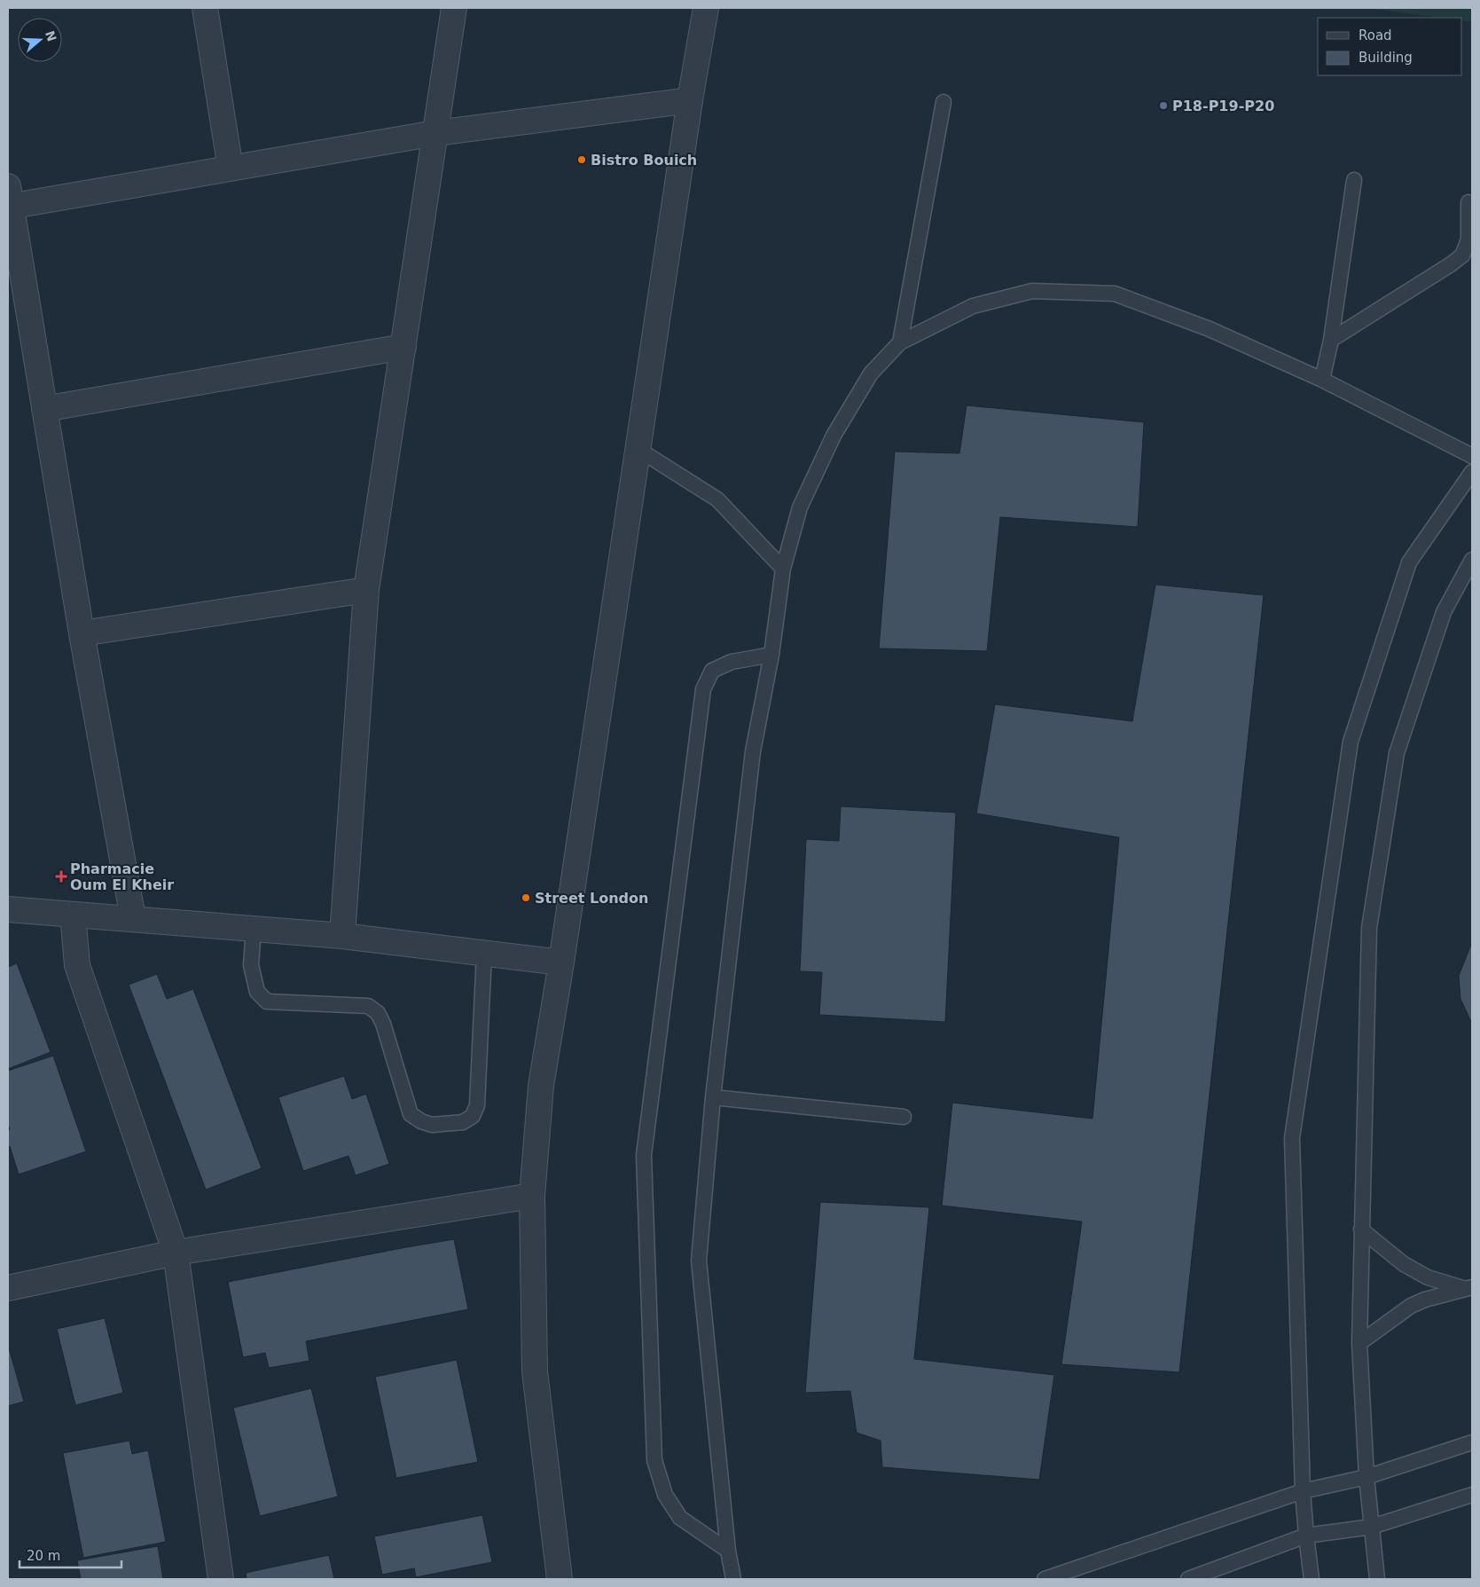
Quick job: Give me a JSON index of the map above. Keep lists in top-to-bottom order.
{
  "places": {
    "other": ["P18-P19-P20", "Bistro Bouich", "Street London"],
    "health": ["Pharmacie Oum El Kheir"]
  },
  "legend": ["Road", "Building"],
  "scale_bar": "20 m",
  "north": "right"
}
